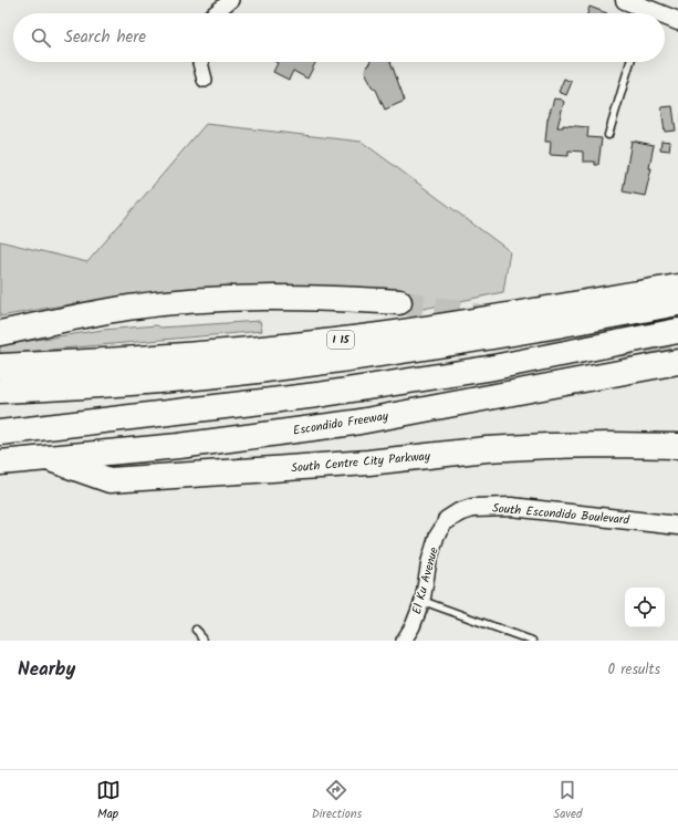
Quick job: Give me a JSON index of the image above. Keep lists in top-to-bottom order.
{
  "streets": {
    "highway": ["I 15", "Escondido Freeway", "South Centre City Parkway"],
    "street": ["South Escondido Boulevard", "El Ku Avenue"]
  },
  "crossings": [
    ["Escondido Freeway", "South Centre City Parkway"],
    ["South Escondido Boulevard", "El Ku Avenue"]
  ],
  "page": {
    "search": "Search here",
    "heading": ["Nearby", "0 results"],
    "nav": ["Map", "Directions", "Saved"]
  }
}
